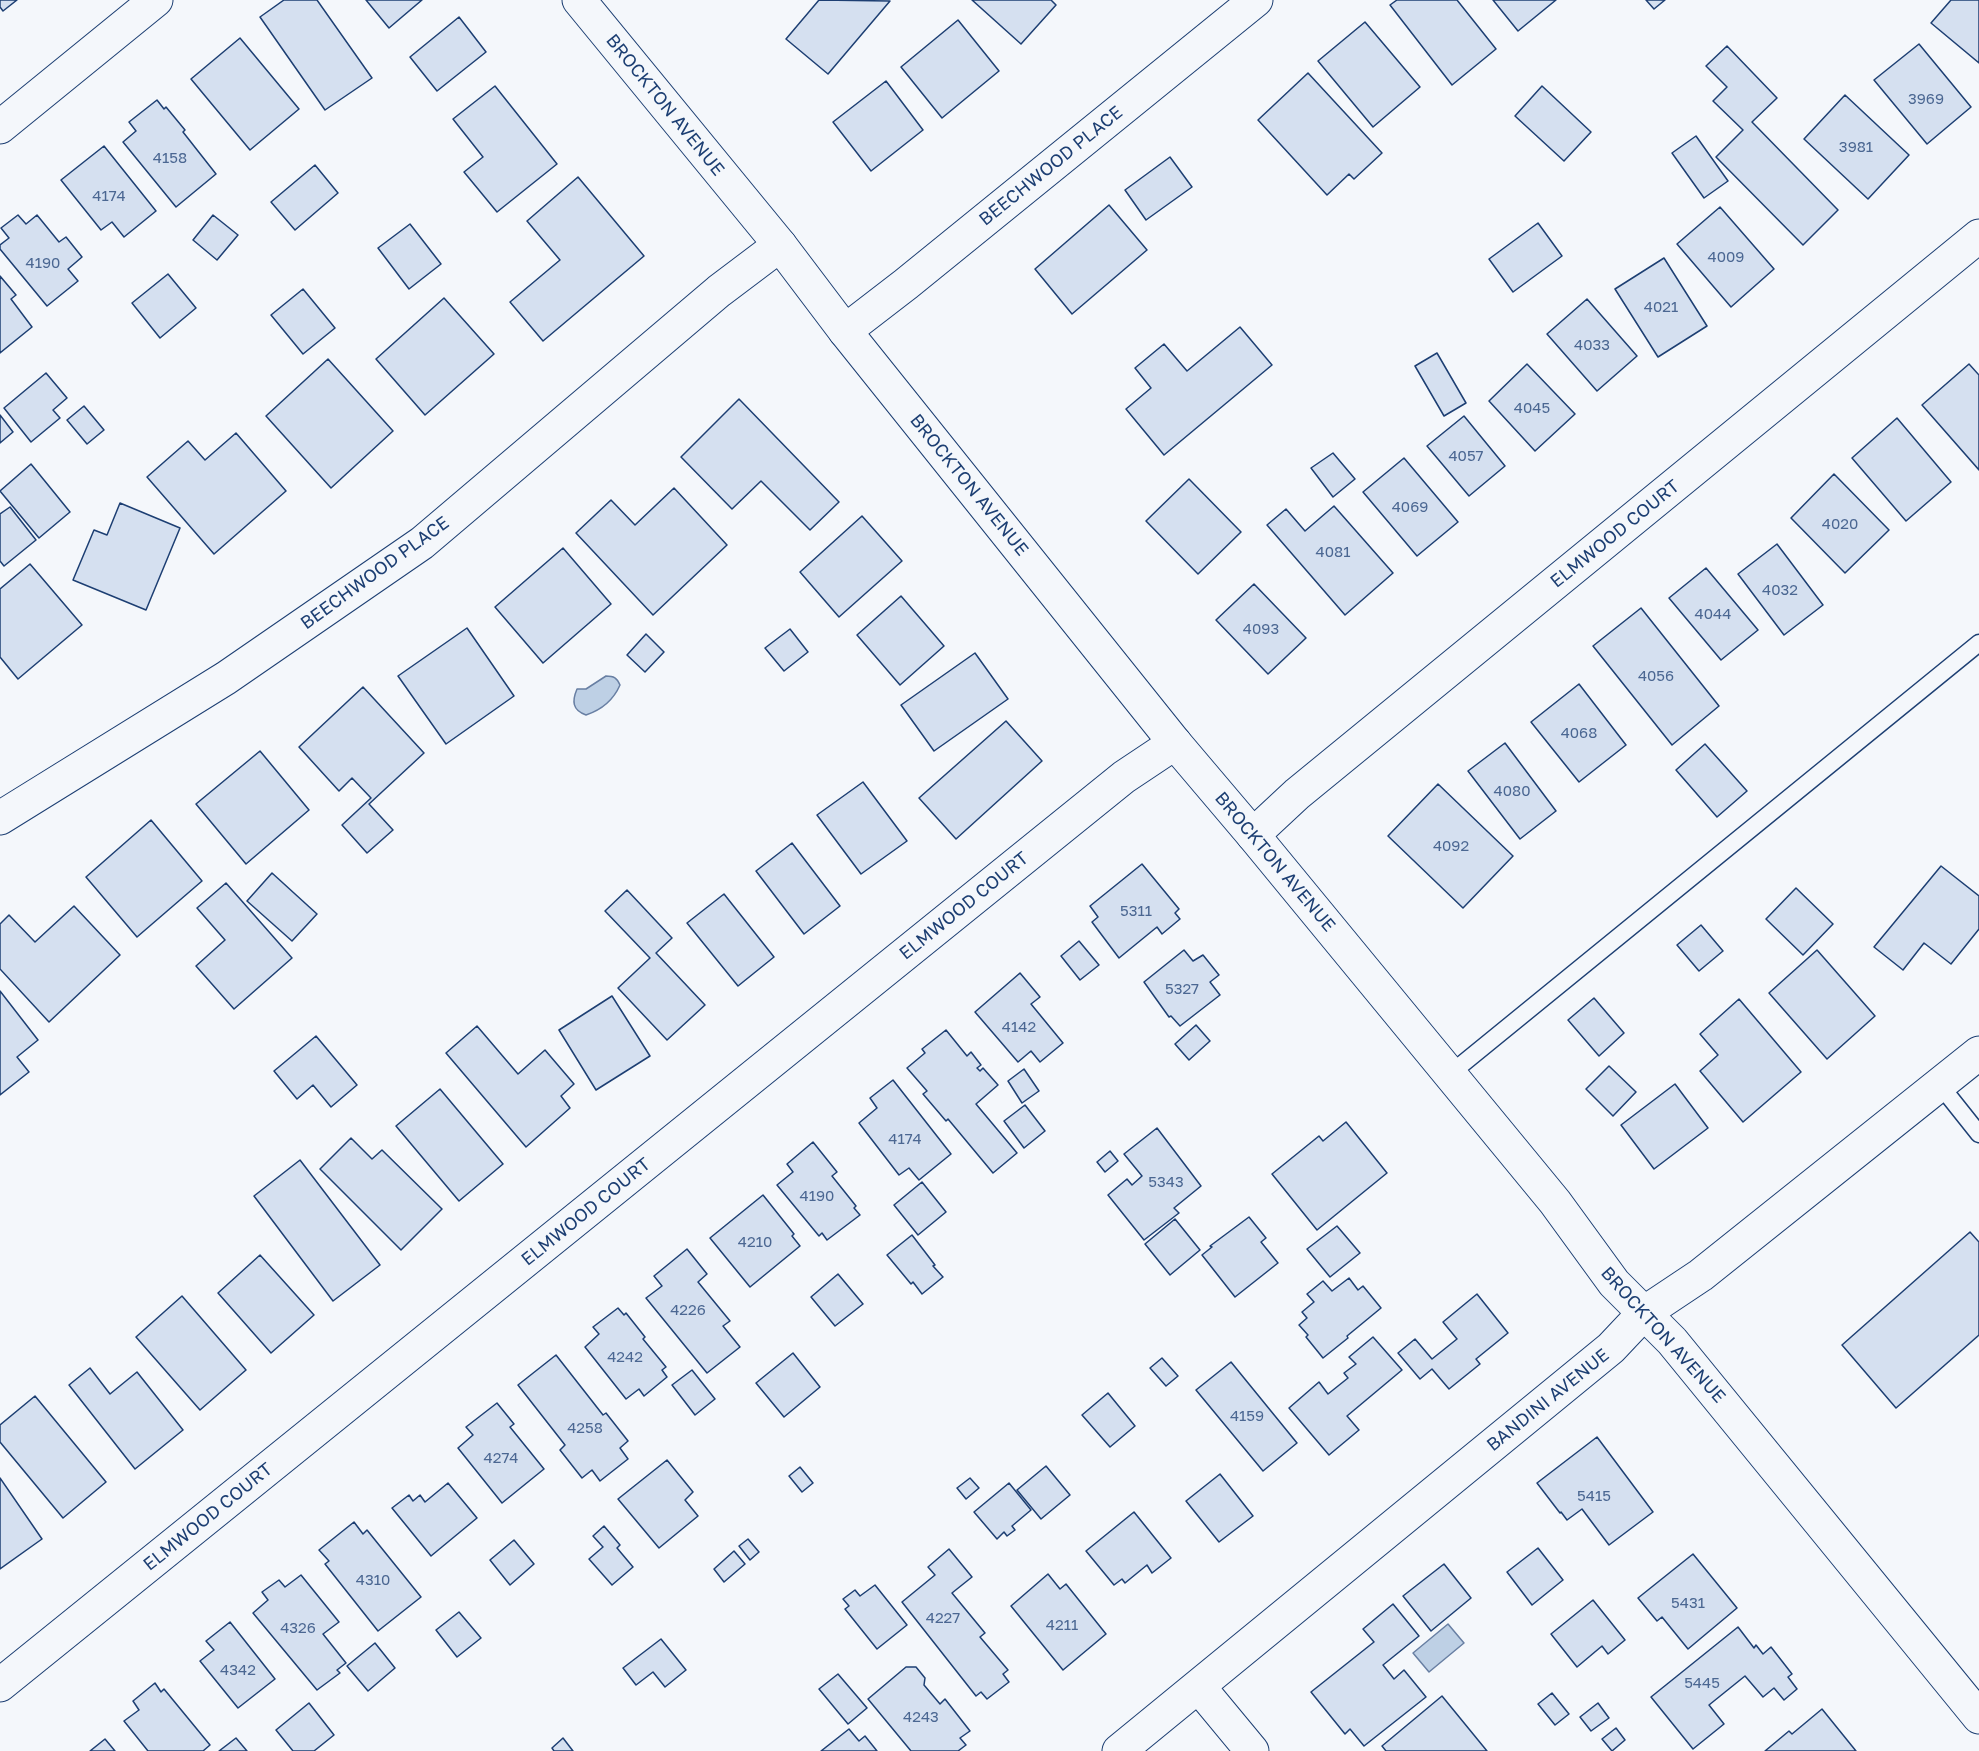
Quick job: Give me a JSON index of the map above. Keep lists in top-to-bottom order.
{
  "streets": {
    "street": [
      "BROCKTON AVENUE",
      "BEECHWOOD PLACE",
      "ELMWOOD COURT",
      "BANDINI AVENUE"
    ]
  },
  "crossings": [
    ["BROCKTON AVENUE", "BEECHWOOD PLACE"],
    ["BROCKTON AVENUE", "ELMWOOD COURT"],
    ["BROCKTON AVENUE", "BANDINI AVENUE"]
  ],
  "house_numbers": [
    "3969",
    "3981",
    "4158",
    "4174",
    "4009",
    "4190",
    "4021",
    "4033",
    "4045",
    "4057",
    "4069",
    "4020",
    "4081",
    "4032",
    "4044",
    "4093",
    "4056",
    "4068",
    "4080",
    "4092",
    "5311",
    "5327",
    "4142",
    "4174",
    "5343",
    "4190",
    "4210",
    "4226",
    "4242",
    "4159",
    "4258",
    "4274",
    "5415",
    "4310",
    "5431",
    "4227",
    "4211",
    "4326",
    "4342",
    "5445",
    "4243"
  ]
}
